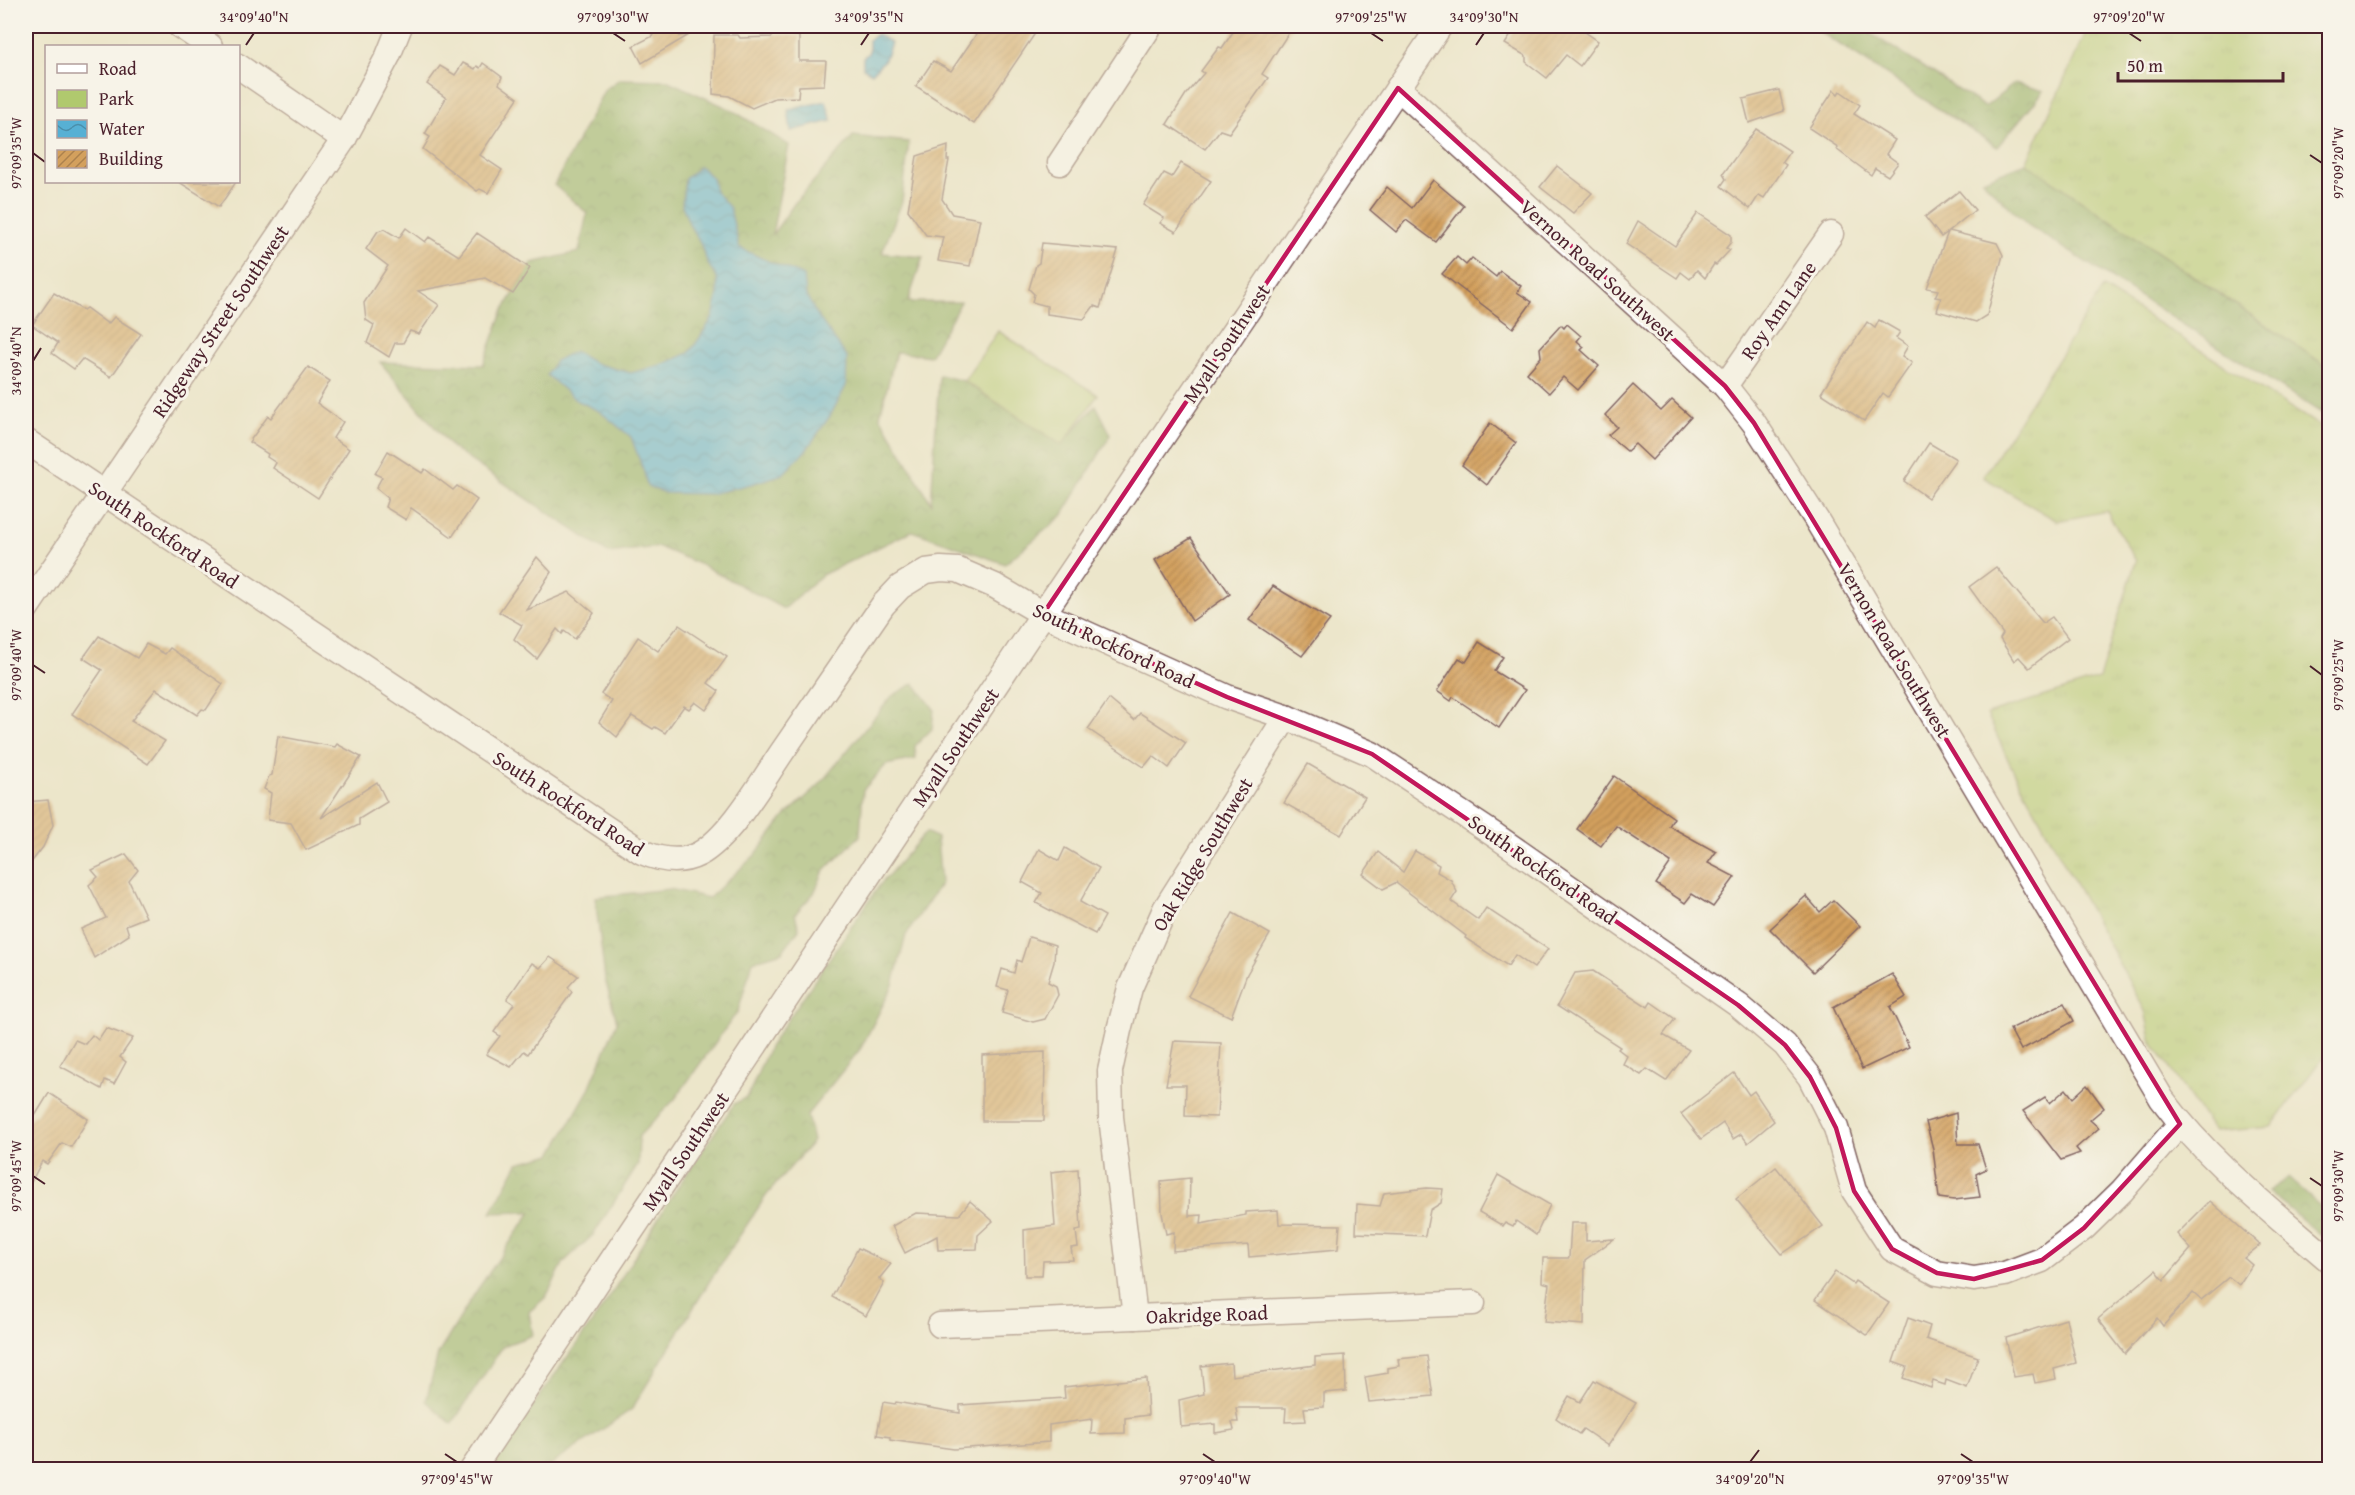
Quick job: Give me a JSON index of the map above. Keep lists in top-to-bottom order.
{
  "streets": {
    "street": [
      "Vernon Road Southwest",
      "Roy Ann Lane",
      "Ridgeway Street Southwest",
      "Myall Southwest",
      "South Rockford Road",
      "Oak Ridge Southwest",
      "Oakridge Road"
    ]
  },
  "crossings": [
    ["Vernon Road Southwest", "Roy Ann Lane"],
    ["Vernon Road Southwest", "Myall Southwest"],
    ["Vernon Road Southwest", "South Rockford Road"],
    ["Ridgeway Street Southwest", "South Rockford Road"],
    ["Myall Southwest", "South Rockford Road"],
    ["South Rockford Road", "Oak Ridge Southwest"],
    ["Oak Ridge Southwest", "Oakridge Road"]
  ],
  "legend": [
    "Road",
    "Park",
    "Water",
    "Building"
  ],
  "scale_bar": "50 m",
  "coordinates": [
    "34°09'40\"N",
    "97°09'30\"W",
    "34°09'35\"N",
    "97°09'25\"W",
    "34°09'30\"N",
    "97°09'20\"W",
    "97°09'35\"W",
    "97°09'40\"W",
    "97°09'45\"W",
    "34°09'20\"N"
  ]
}
